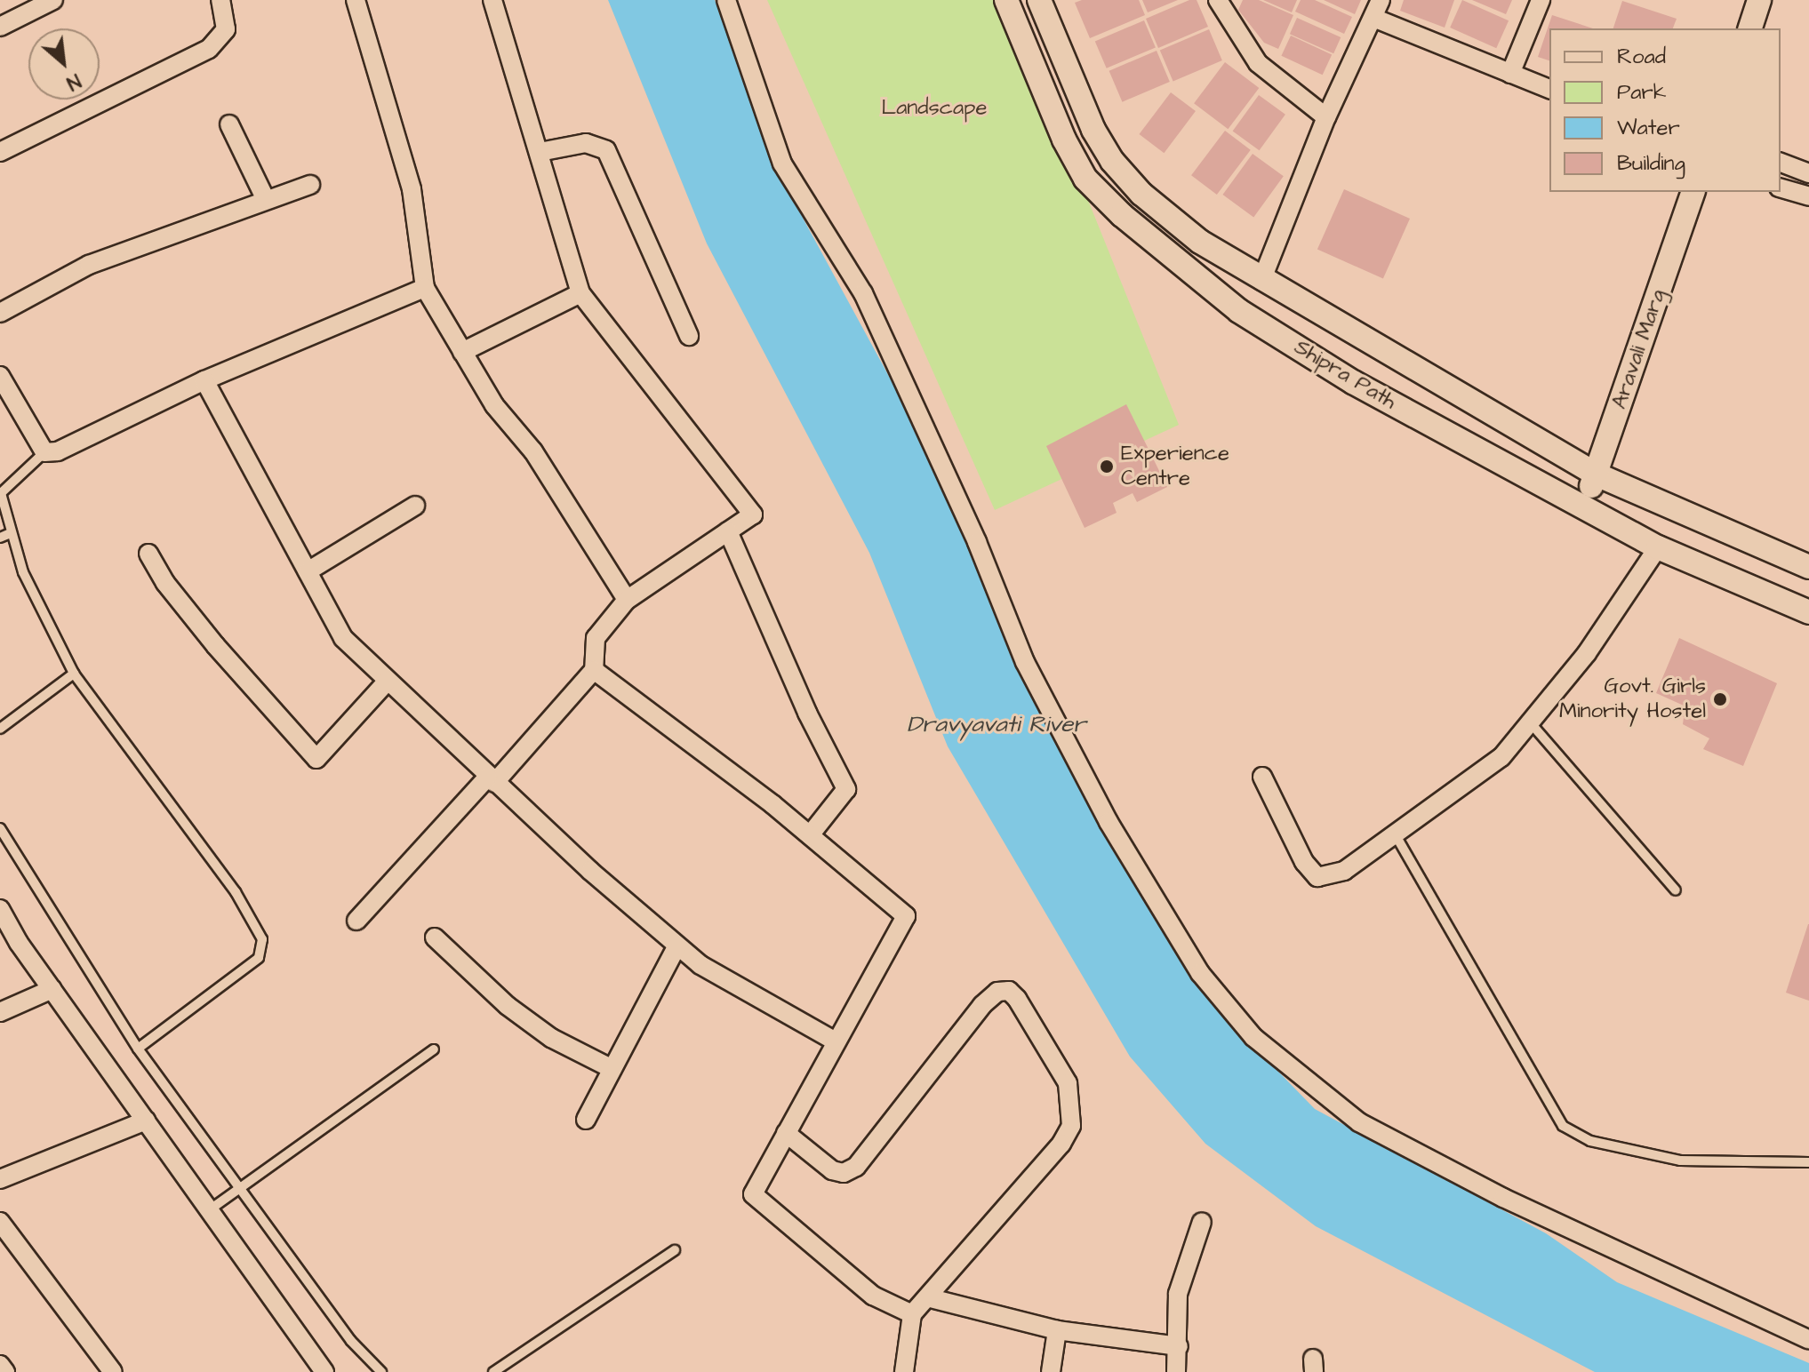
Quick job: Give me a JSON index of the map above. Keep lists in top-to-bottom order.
{
  "streets": {
    "street": ["Aravali Marg", "Shipra Path"]
  },
  "crossings": [
    ["Aravali Marg", "Shipra Path"]
  ],
  "water": ["Dravyavati River"],
  "parks": ["Landscape"],
  "places": ["Experience Centre", "Govt. Girls Minority Hostel"],
  "legend": [
    "Road",
    "Park",
    "Water",
    "Building"
  ],
  "north": "bottom right"
}
